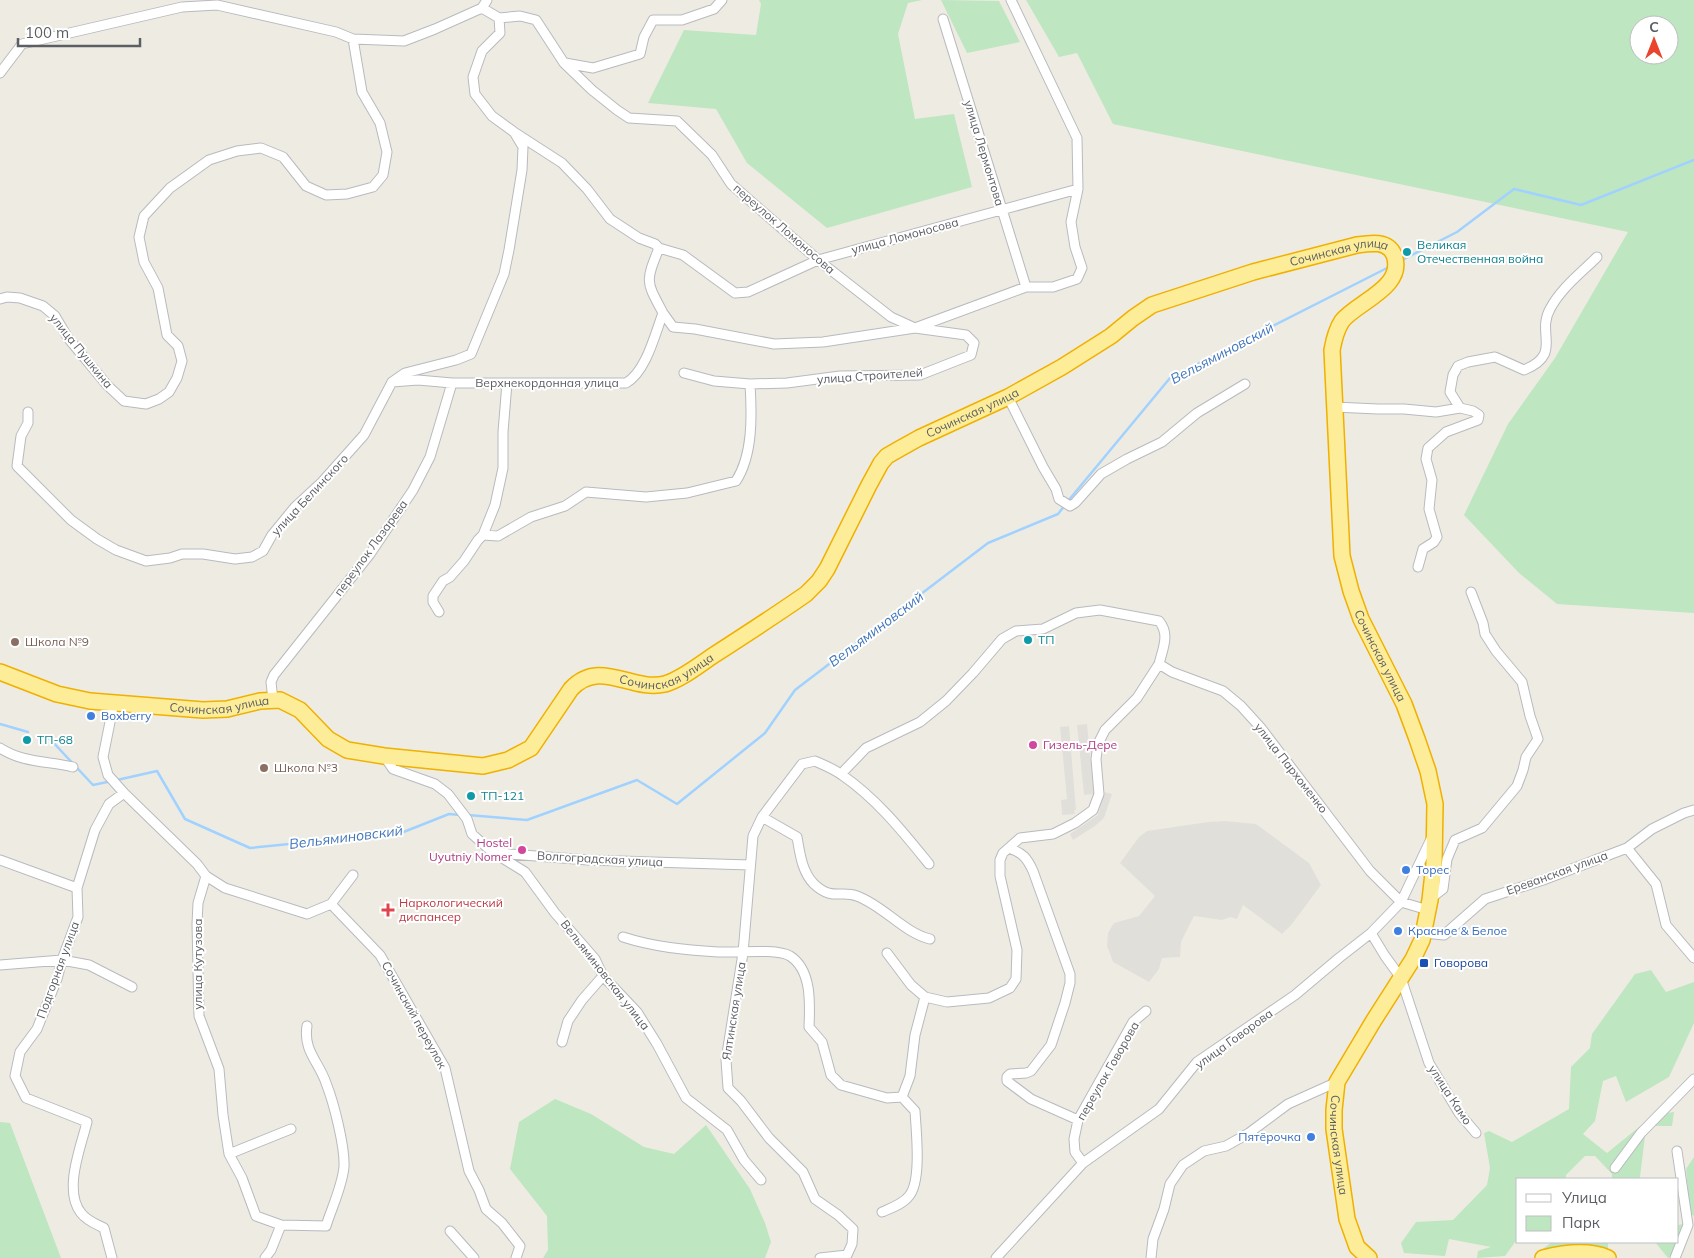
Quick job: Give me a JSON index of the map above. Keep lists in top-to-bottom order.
{
  "streets": {
    "highway": ["Сочинская улица"],
    "street": [
      "улица Лермонтова",
      "переулок Ломоносова",
      "улица Ломоносова",
      "улица Пушкина",
      "улица Строителей",
      "Верхнекордонная улица",
      "улица Белинского",
      "переулок Лазарева",
      "улица Пархоменко",
      "Волгоградская улица",
      "Ереванская улица",
      "улица Кутузова",
      "Подгорная улица",
      "Вельяминовская улица",
      "Ялтинская улица",
      "Сочинский переулок",
      "улица Говорова",
      "переулок Говорова",
      "улица Камо"
    ]
  },
  "crossings": [
    ["улица Лермонтова", "улица Ломоносова"],
    ["переулок Ломоносова", "улица Ломоносова"],
    ["переулок Ломоносова", "улица Строителей"],
    ["Сочинская улица", "переулок Лазарева"],
    ["Сочинская улица", "Ереванская улица"],
    ["Сочинская улица", "улица Говорова"],
    ["Сочинская улица", "улица Камо"],
    ["Верхнекордонная улица", "улица Белинского"],
    ["Верхнекордонная улица", "переулок Лазарева"],
    ["улица Пархоменко", "улица Говорова"],
    ["Волгоградская улица", "Вельяминовская улица"],
    ["Волгоградская улица", "Ялтинская улица"],
    ["улица Говорова", "переулок Говорова"],
    ["улица Говорова", "улица Камо"]
  ],
  "water": ["Вельяминовский"],
  "places": {
    "other": [
      "Великая Отечественная война",
      "ТП",
      "Школа №9",
      "Boxberry",
      "ТП-68",
      "Гизель-Дере",
      "Школа №3",
      "ТП-121",
      "Hostel Uyutniy Nomer",
      "Торес",
      "Красное & Белое",
      "Пятёрочка"
    ],
    "health": ["Наркологический диспансер"],
    "transit": ["Говорова"]
  },
  "legend": ["Улица", "Парк"],
  "scale_bar": "100 m",
  "north": "top"
}
